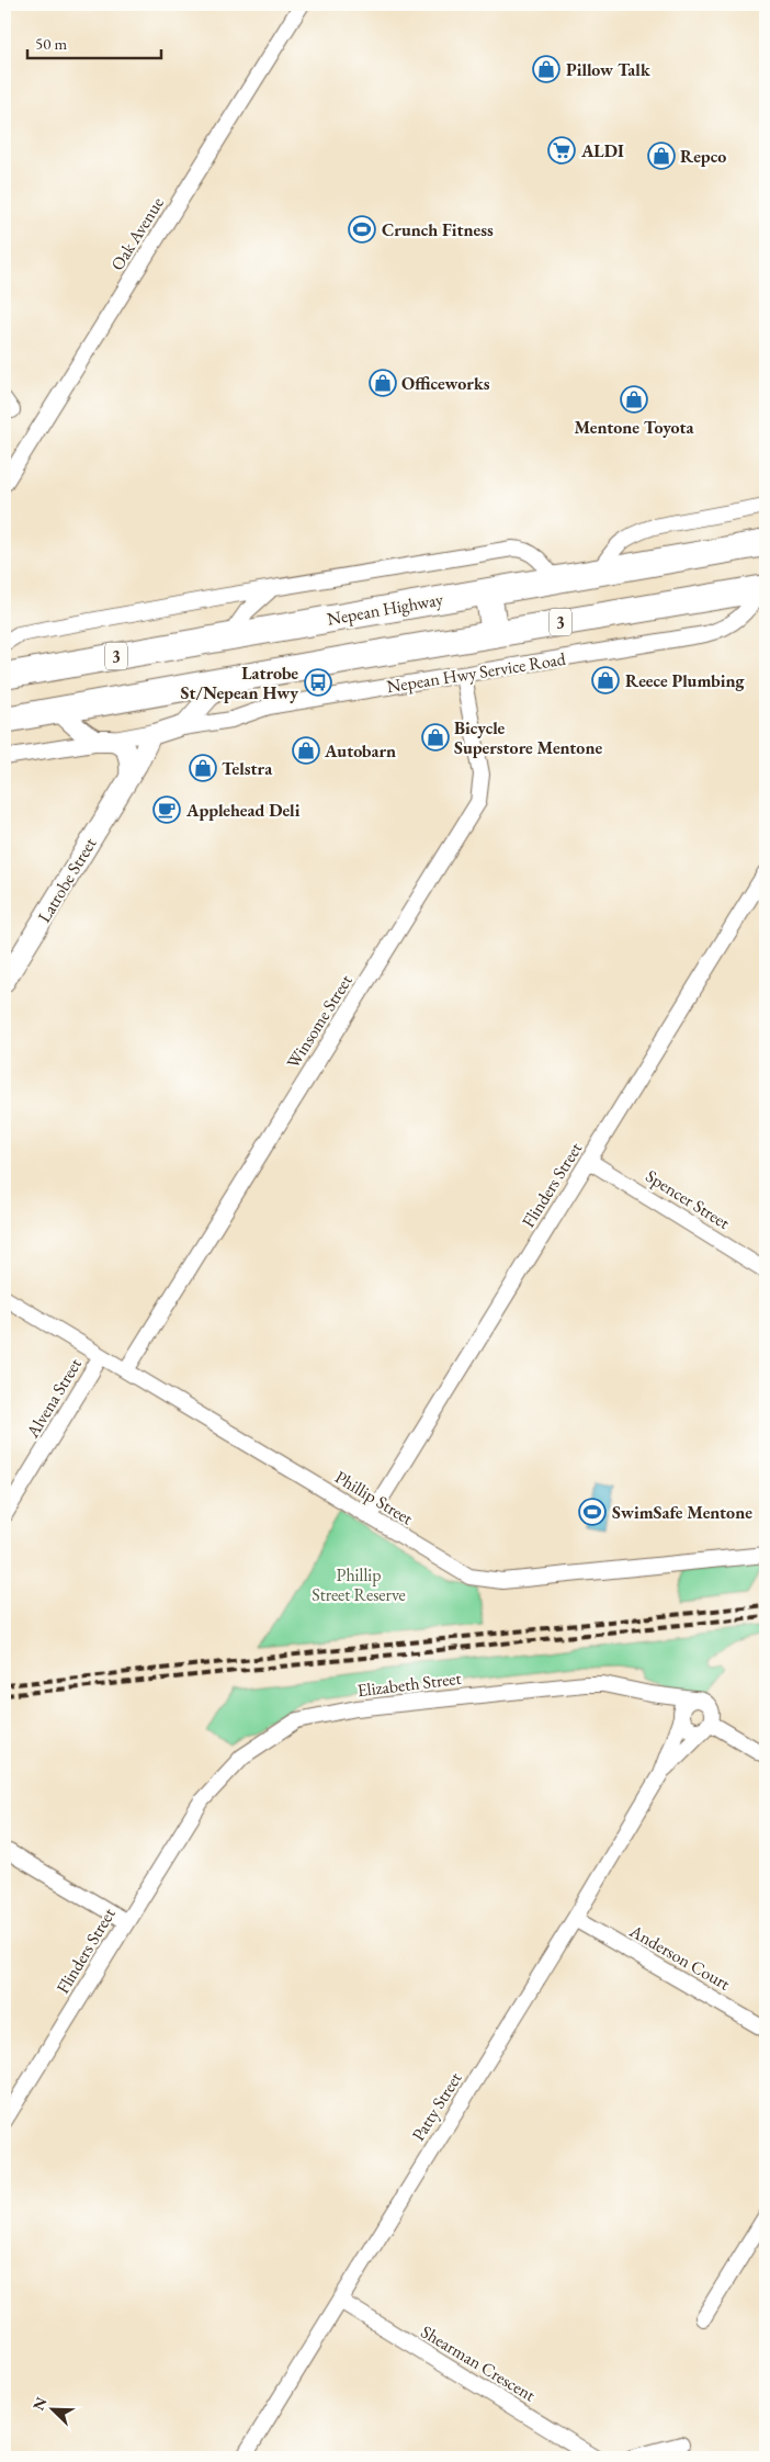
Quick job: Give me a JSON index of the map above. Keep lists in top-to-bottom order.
{
  "streets": {
    "highway": ["Nepean Highway", "3"],
    "street": [
      "Oak Avenue",
      "Nepean Hwy Service Road",
      "Latrobe Street",
      "Winsome Street",
      "Flinders Street",
      "Spencer Street",
      "Alvena Street",
      "Phillip Street",
      "Elizabeth Street",
      "Anderson Court",
      "Patty Street",
      "Shearman Crescent"
    ]
  },
  "crossings": [
    ["3", "Nepean Hwy Service Road"],
    ["3", "Latrobe Street"],
    ["Nepean Hwy Service Road", "Latrobe Street"],
    ["Nepean Hwy Service Road", "Winsome Street"],
    ["Winsome Street", "Phillip Street"],
    ["Flinders Street", "Spencer Street"],
    ["Flinders Street", "Phillip Street"],
    ["Flinders Street", "Elizabeth Street"],
    ["Alvena Street", "Phillip Street"],
    ["Elizabeth Street", "Patty Street"],
    ["Anderson Court", "Patty Street"],
    ["Patty Street", "Shearman Crescent"]
  ],
  "parks": ["Phillip Street Reserve"],
  "places": {
    "shop": [
      "Pillow Talk",
      "Repco",
      "Officeworks",
      "Mentone Toyota",
      "Reece Plumbing",
      "Bicycle Superstore Mentone",
      "Autobarn",
      "Telstra"
    ],
    "supermarket": ["ALDI"],
    "sports": ["Crunch Fitness", "SwimSafe Mentone"],
    "bus stop": ["Latrobe St/Nepean Hwy"],
    "cafe": ["Applehead Deli"]
  },
  "scale_bar": "50 m",
  "north": "top left"
}
